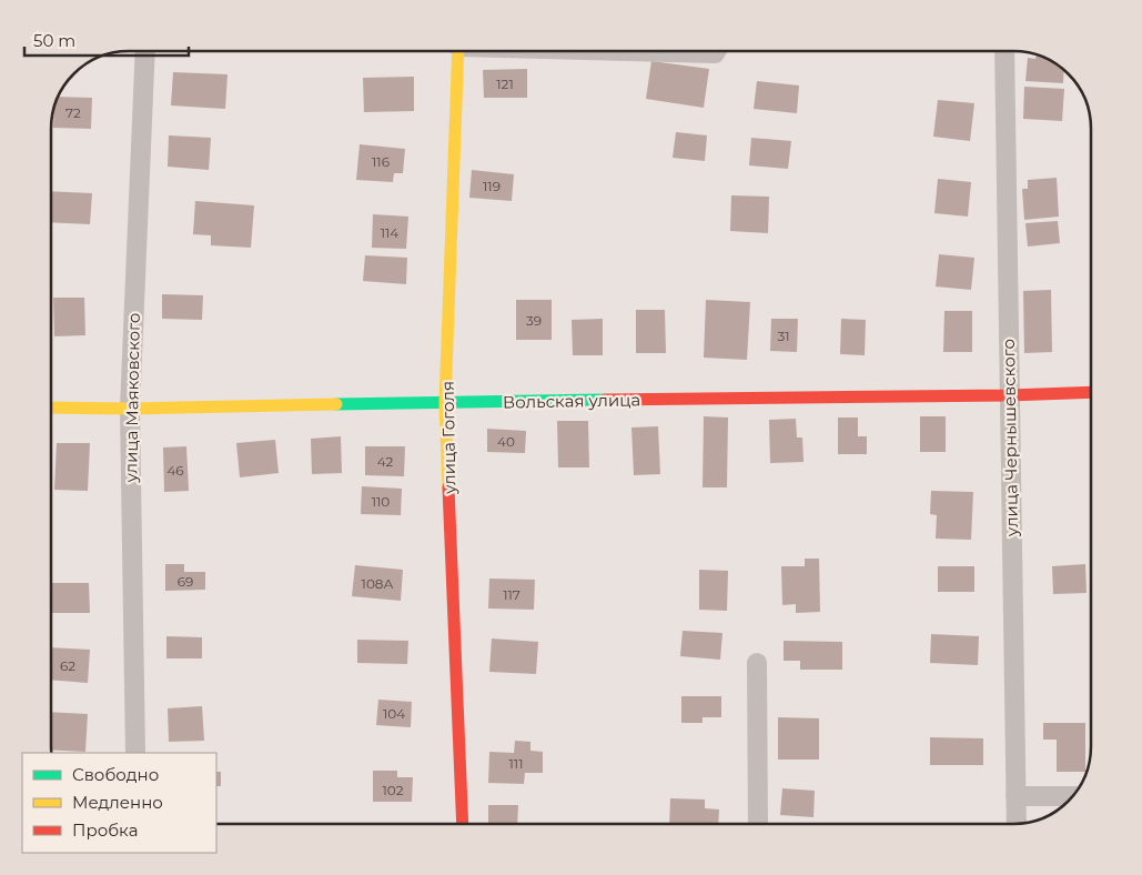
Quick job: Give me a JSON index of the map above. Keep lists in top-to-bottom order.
{
  "streets": {
    "street": [
      "улица Маяковского",
      "Вольская улица",
      "улица Гоголя",
      "улица Чернышевского"
    ]
  },
  "crossings": [
    ["улица Маяковского", "Вольская улица"],
    ["Вольская улица", "улица Гоголя"],
    ["Вольская улица", "улица Чернышевского"]
  ],
  "house_numbers": [
    "121",
    "72",
    "116",
    "119",
    "114",
    "39",
    "31",
    "40",
    "42",
    "46",
    "110",
    "69",
    "108А",
    "117",
    "62",
    "104",
    "111",
    "102"
  ],
  "legend": ["Свободно", "Медленно", "Пробка"],
  "scale_bar": "50 m"
}
